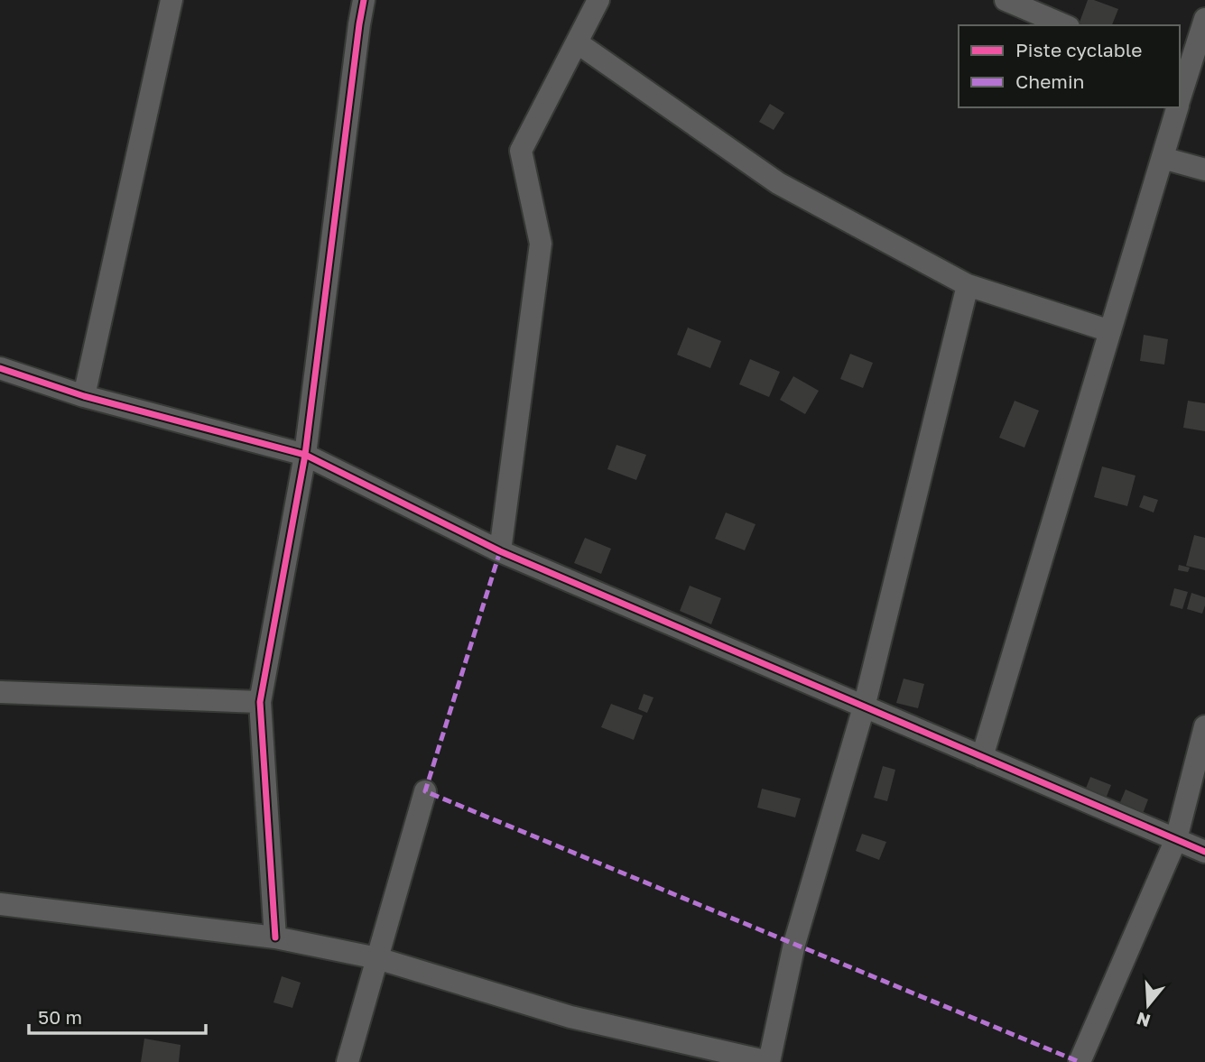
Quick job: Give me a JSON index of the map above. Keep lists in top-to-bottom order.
{
  "legend": ["Piste cyclable", "Chemin"],
  "scale_bar": "50 m",
  "north": "bottom"
}
